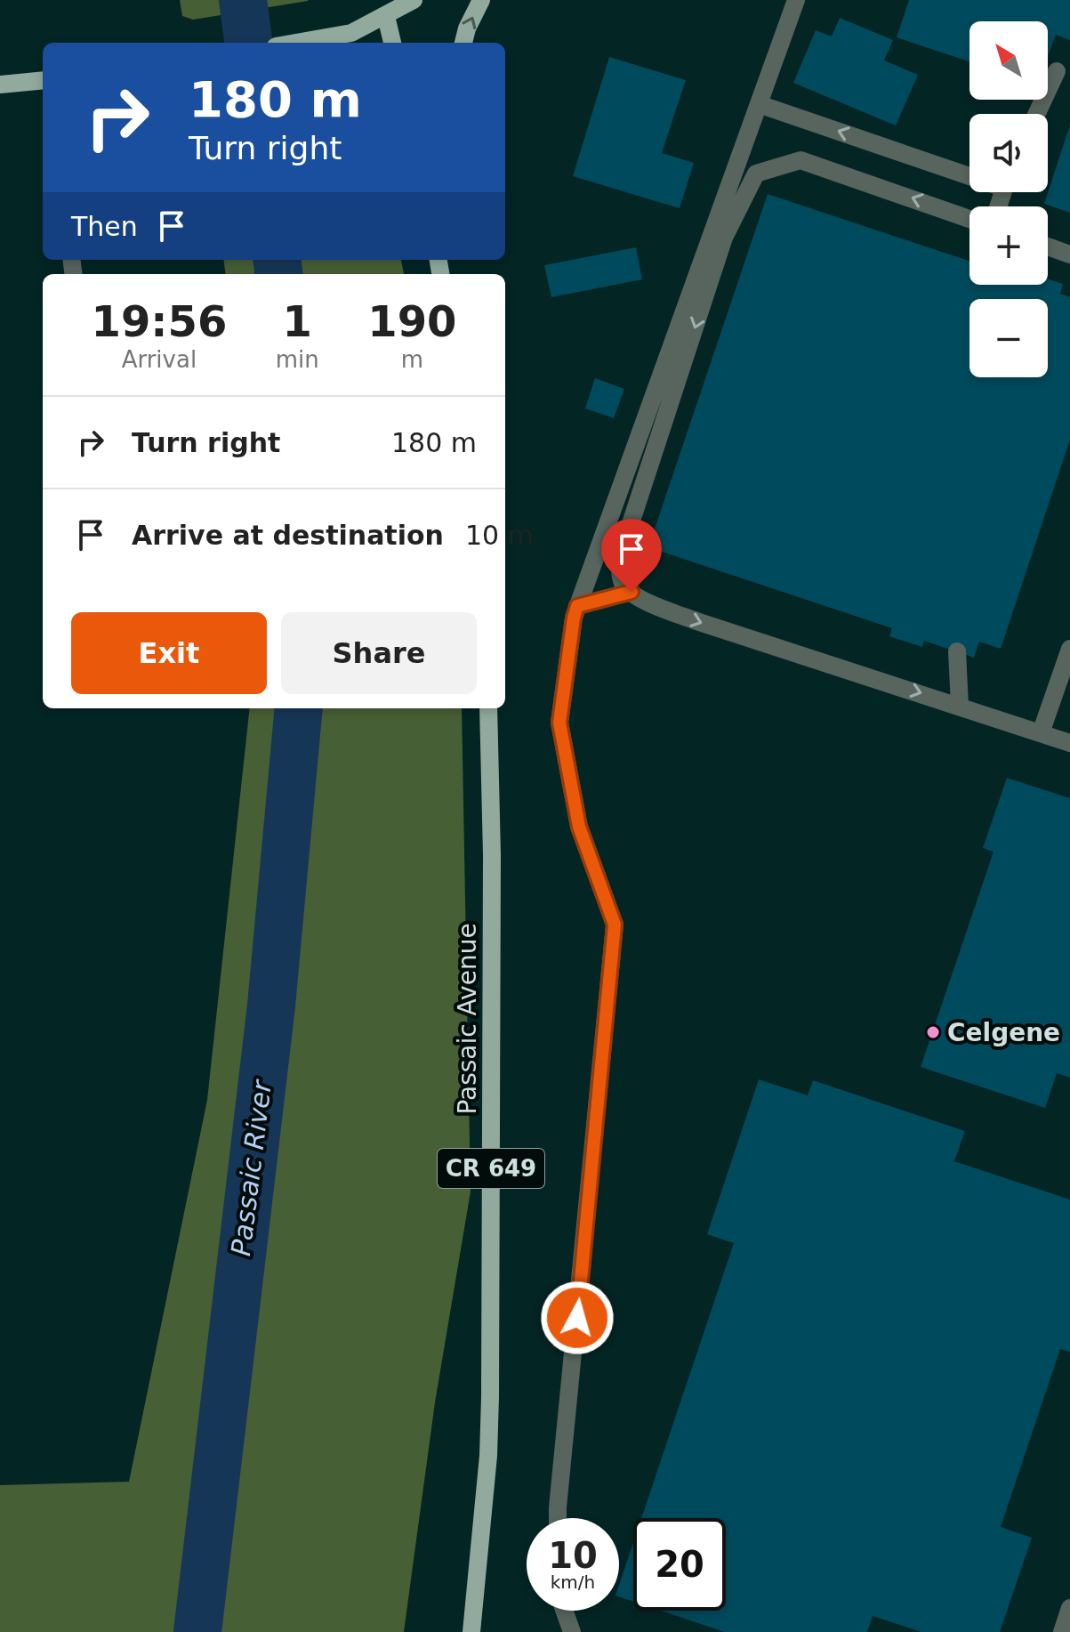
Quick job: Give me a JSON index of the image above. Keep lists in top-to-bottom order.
{
  "streets": {
    "main road": ["Passaic Avenue", "CR 649"]
  },
  "water": ["Passaic River"],
  "places": ["Celgene"],
  "north": "top left",
  "page": {
    "map_buttons": ["+", "−"],
    "turn": ["180 m", "Turn right"],
    "then": "Then",
    "eta": [
      "19:56",
      "Arrival",
      "1",
      "min",
      "190",
      "m"
    ],
    "list": [
      {
        "name": "Turn right",
        "value": "180 m"
      },
      {
        "name": "Arrive at destination",
        "value": "10 m"
      }
    ],
    "buttons": ["Exit", "Share"],
    "speed": "10 km/h",
    "limit": "20"
  }
}
